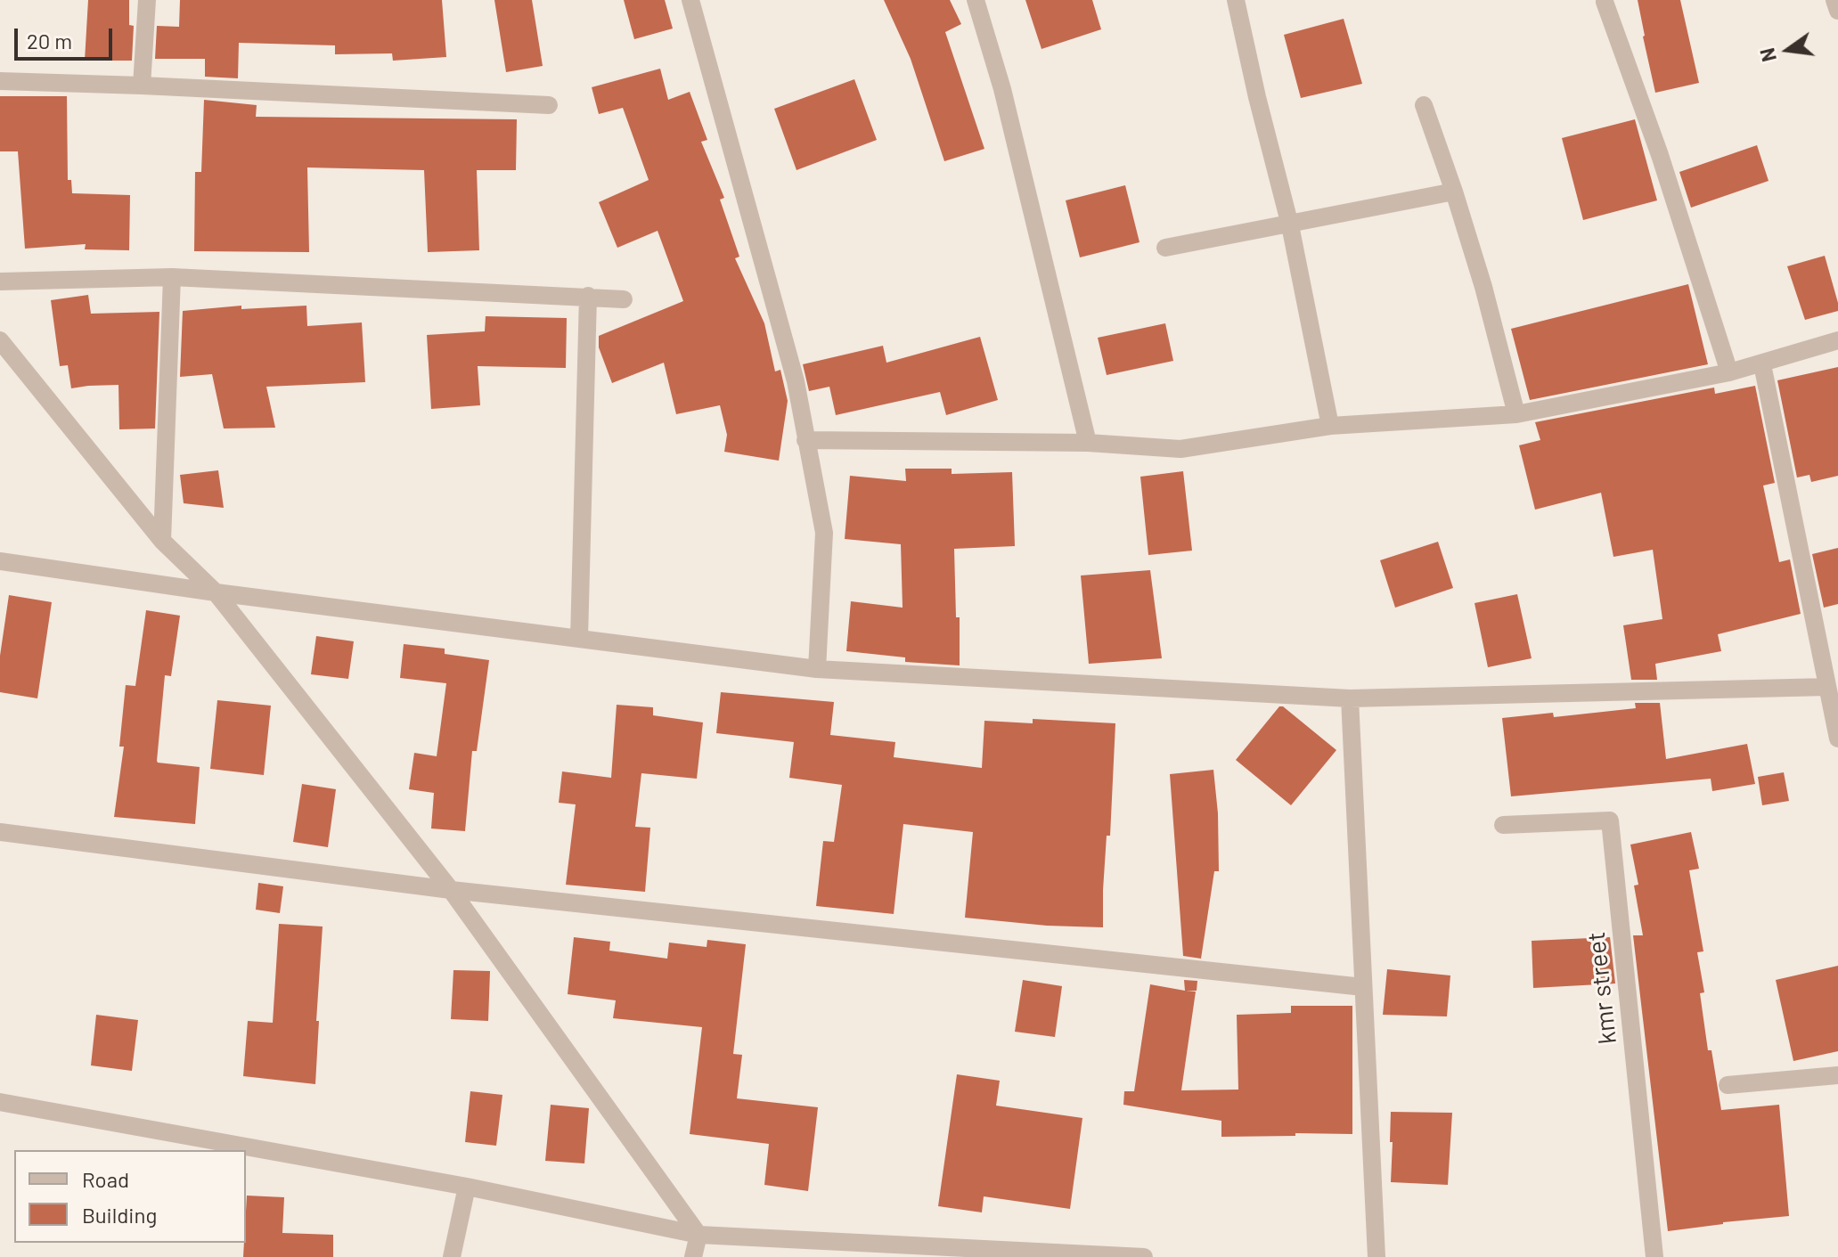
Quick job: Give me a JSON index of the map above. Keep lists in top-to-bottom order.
{
  "streets": {
    "street": ["kmr street"]
  },
  "legend": ["Road", "Building"],
  "scale_bar": "20 m",
  "north": "left"
}
